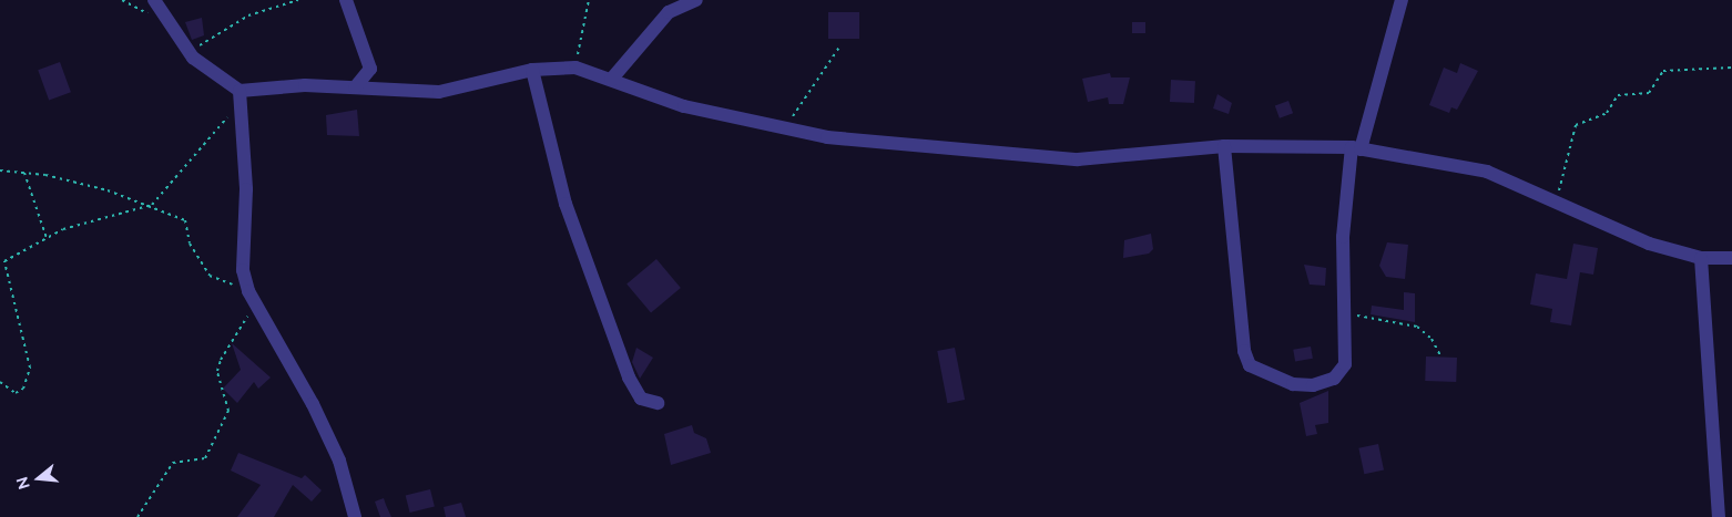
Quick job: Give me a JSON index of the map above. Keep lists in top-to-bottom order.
{
  "north": "left"
}
